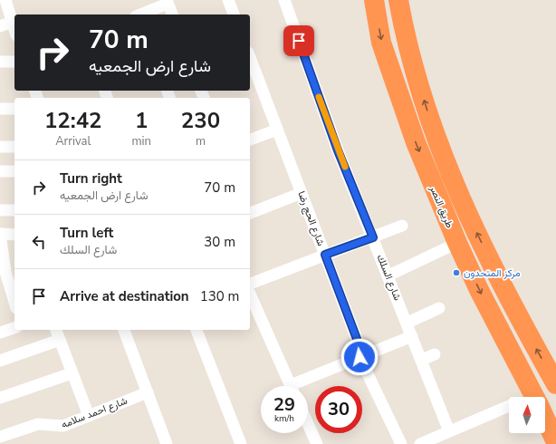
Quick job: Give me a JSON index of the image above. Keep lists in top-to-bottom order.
{
  "streets": {
    "highway": ["طريق النصر"],
    "street": ["شارع الحج رضا", "شارع السلك", "شارع احمد سلامه"]
  },
  "places": ["مركز المتحدون"],
  "north": "top",
  "page": {
    "turn": ["70 m", "شارع ارض الجمعيه"],
    "eta": [
      "12:42",
      "Arrival",
      "1",
      "min",
      "230",
      "m"
    ],
    "list": [
      {
        "name": "Turn right",
        "note": "شارع ارض الجمعيه",
        "value": "70 m"
      },
      {
        "name": "Turn left",
        "note": "شارع السلك",
        "value": "30 m"
      },
      {
        "name": "Arrive at destination",
        "value": "130 m"
      }
    ],
    "speed": "29 km/h",
    "limit": "30"
  }
}
